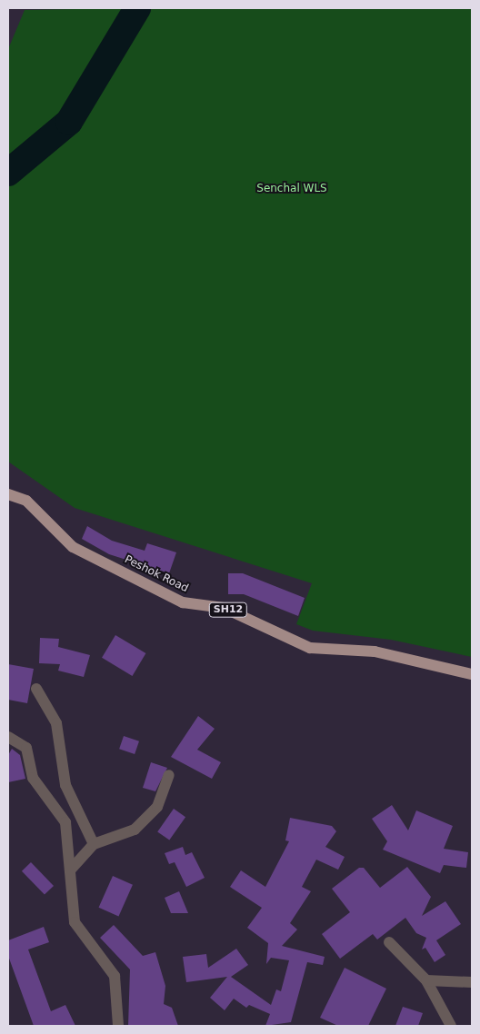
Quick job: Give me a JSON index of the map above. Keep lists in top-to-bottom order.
{
  "streets": {
    "main road": ["Peshok Road", "SH12"]
  },
  "parks": ["Senchal WLS"]
}
